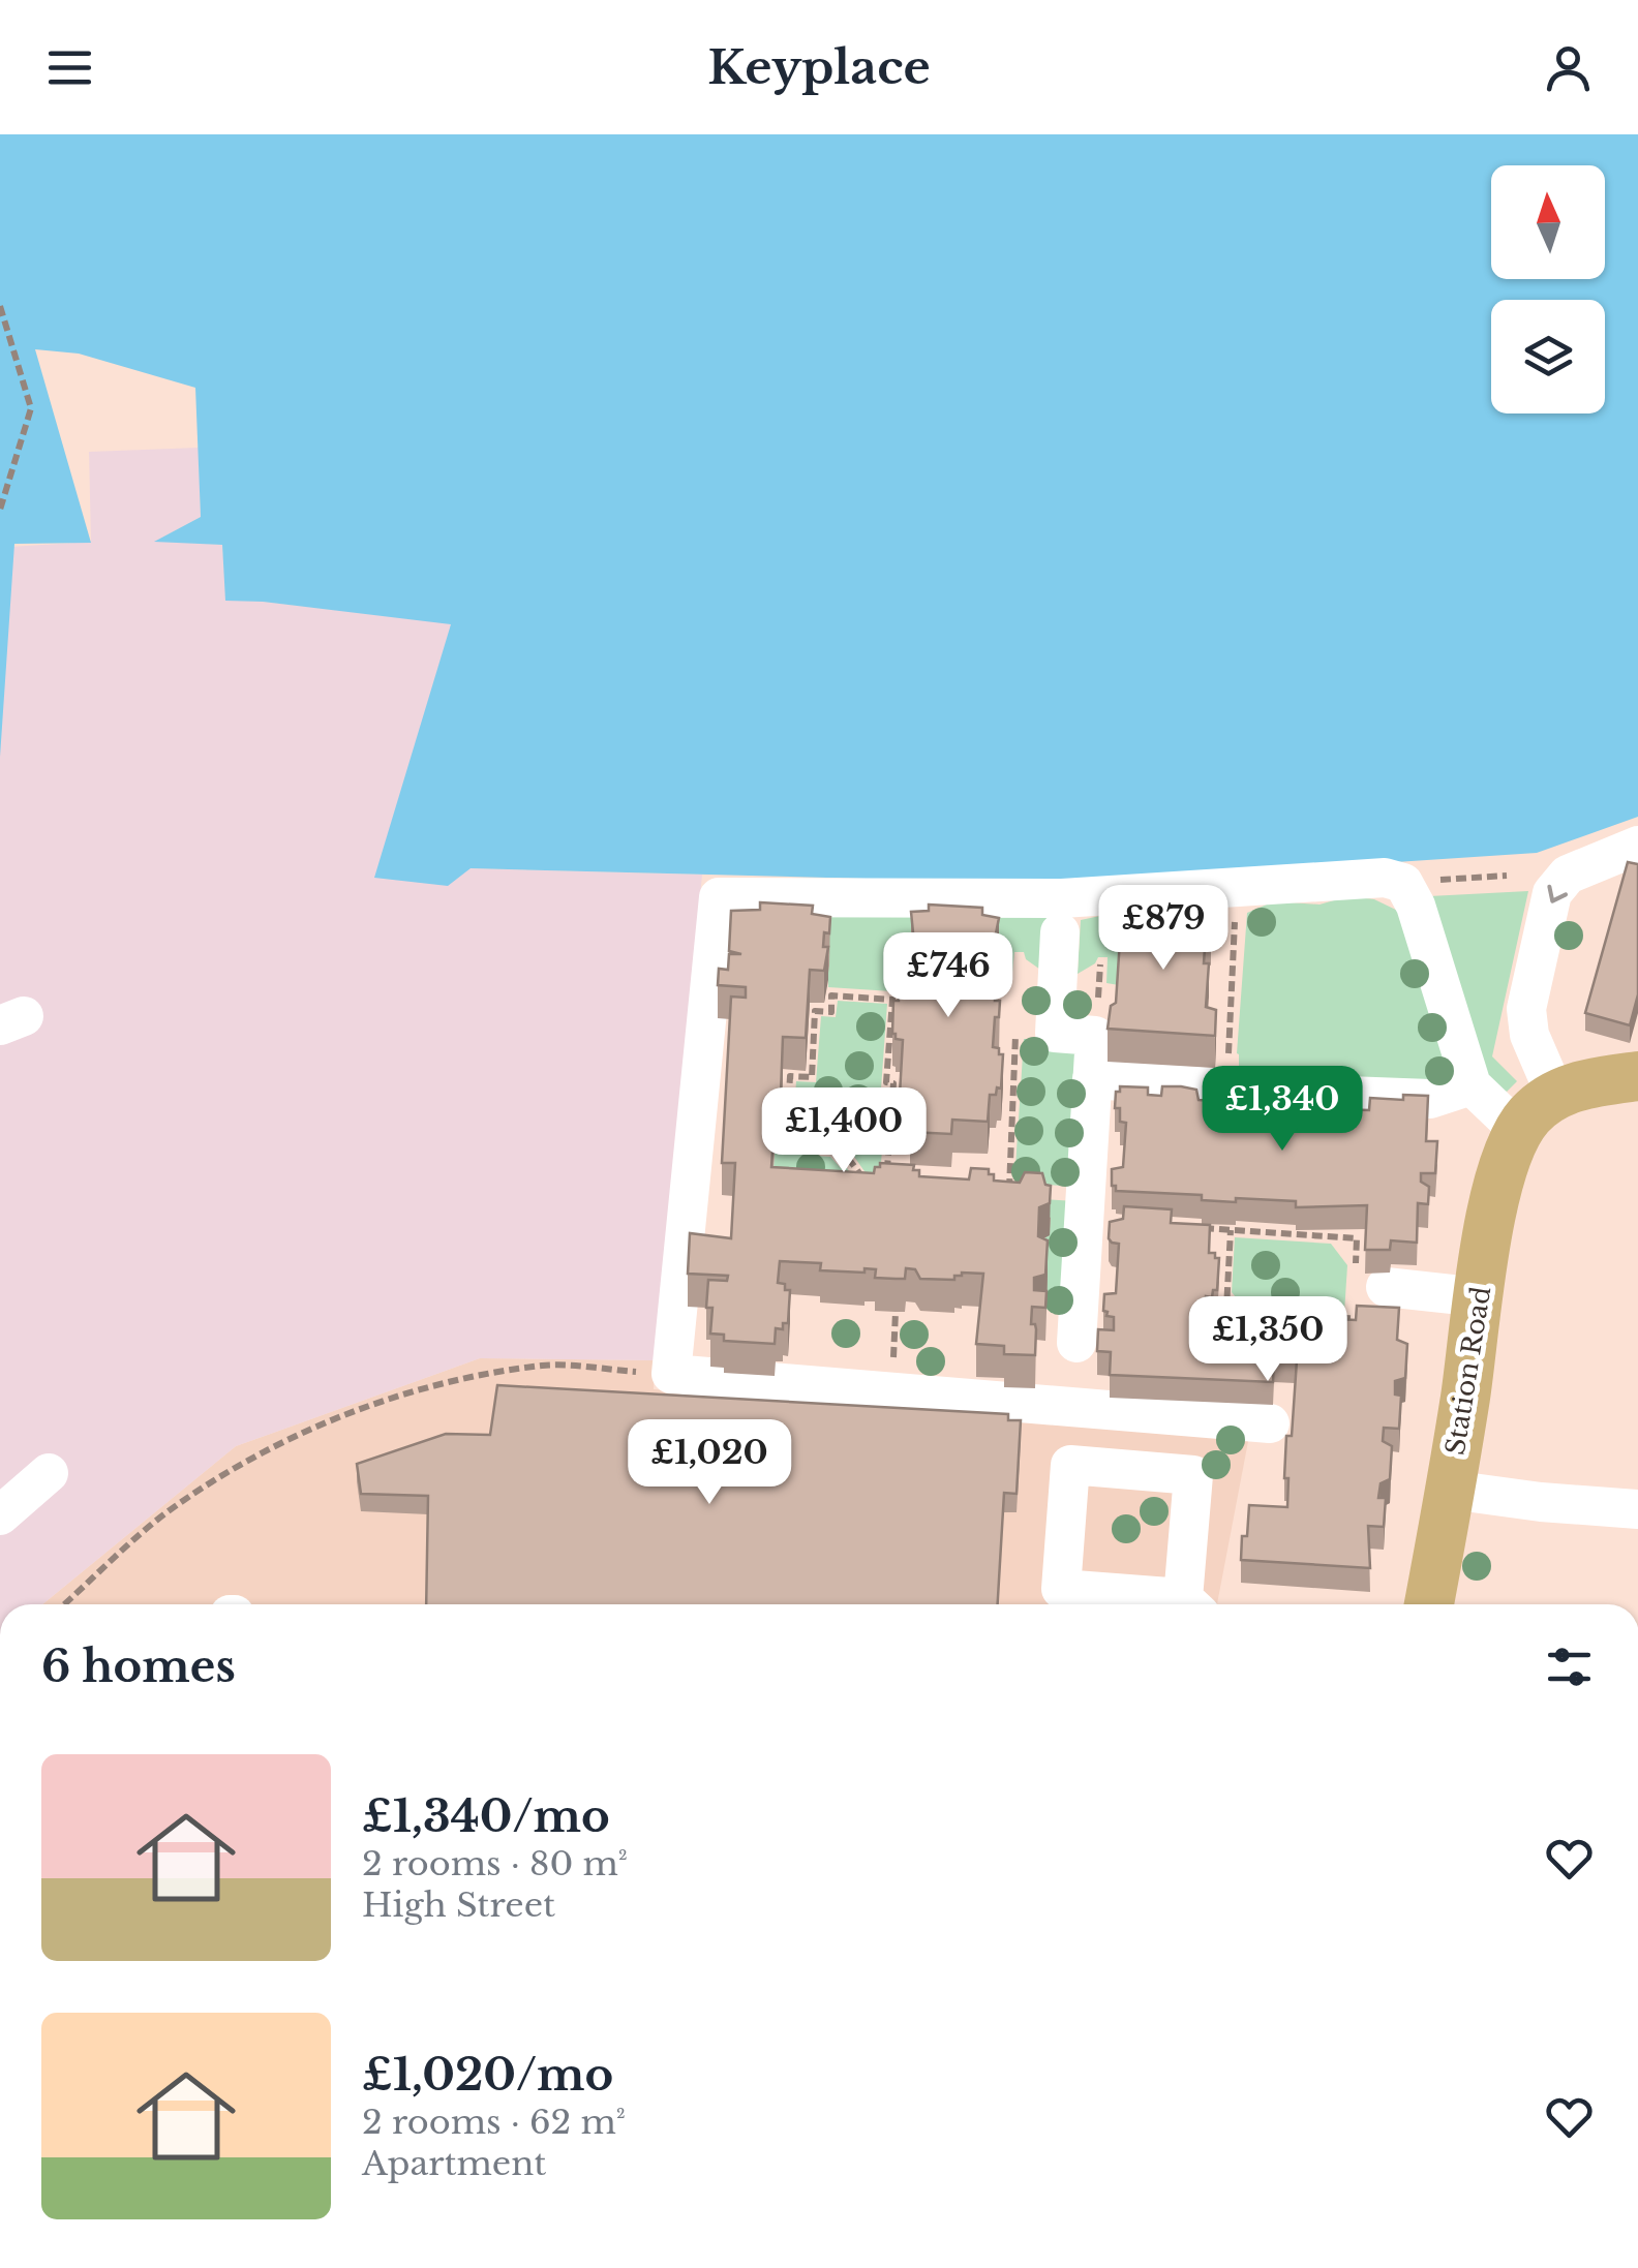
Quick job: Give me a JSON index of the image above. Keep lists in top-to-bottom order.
{
  "streets": {
    "main road": ["Station Road"]
  },
  "north": "top",
  "page": {
    "header": "Keyplace",
    "price": [
      "£879",
      "£746",
      "£1,340",
      "£1,400",
      "£1,350",
      "£1,020"
    ],
    "heading": "6 homes",
    "list": [
      {
        "name": "£1,340/mo",
        "note": "2 rooms · 80 m² · High Street"
      },
      {
        "name": "£1,020/mo",
        "note": "2 rooms · 62 m² · Apartment"
      }
    ]
  }
}
